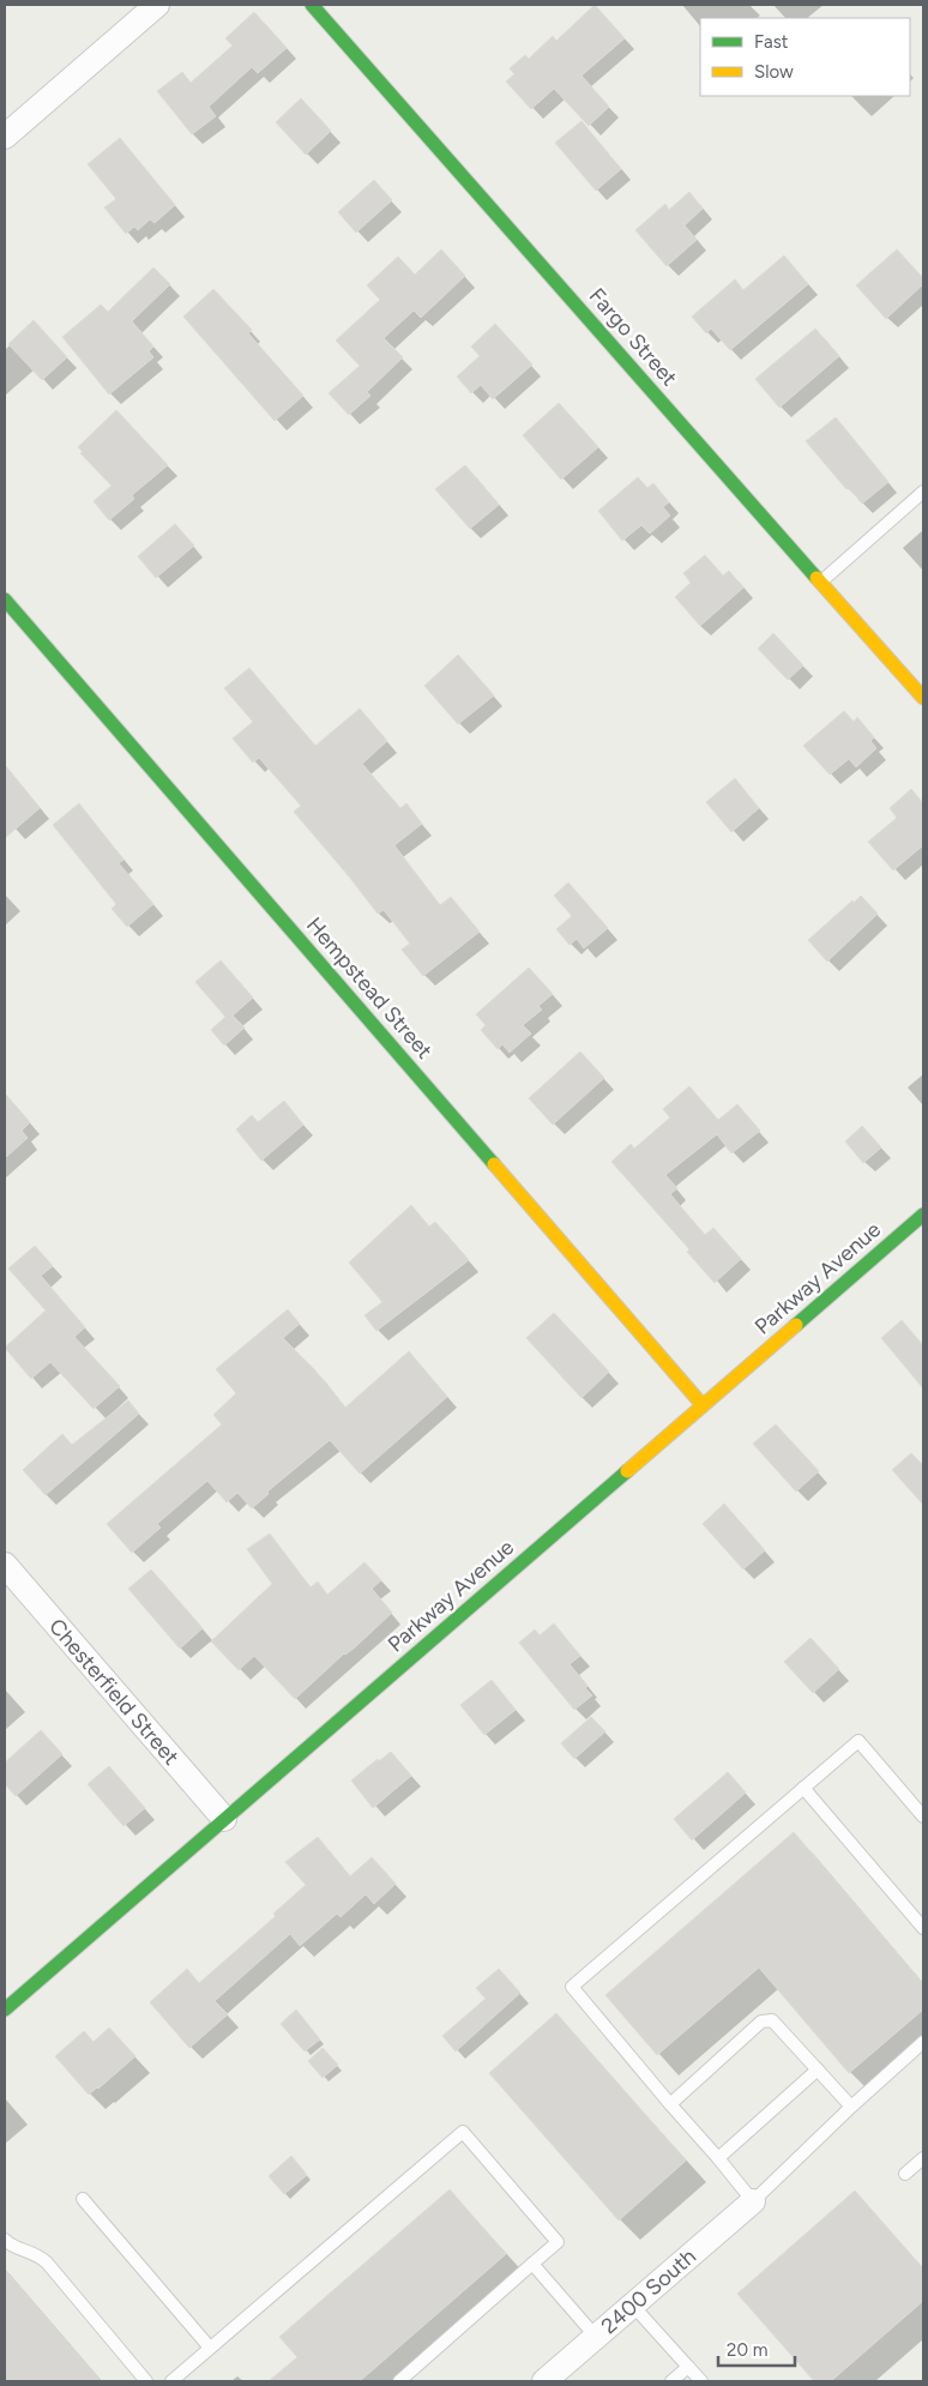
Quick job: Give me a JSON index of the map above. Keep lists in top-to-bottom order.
{
  "streets": {
    "street": [
      "Fargo Street",
      "Hempstead Street",
      "Parkway Avenue",
      "Chesterfield Street",
      "2400 South"
    ]
  },
  "crossings": [
    ["Hempstead Street", "Parkway Avenue"],
    ["Parkway Avenue", "Chesterfield Street"]
  ],
  "legend": ["Fast", "Slow"],
  "scale_bar": "20 m"
}
